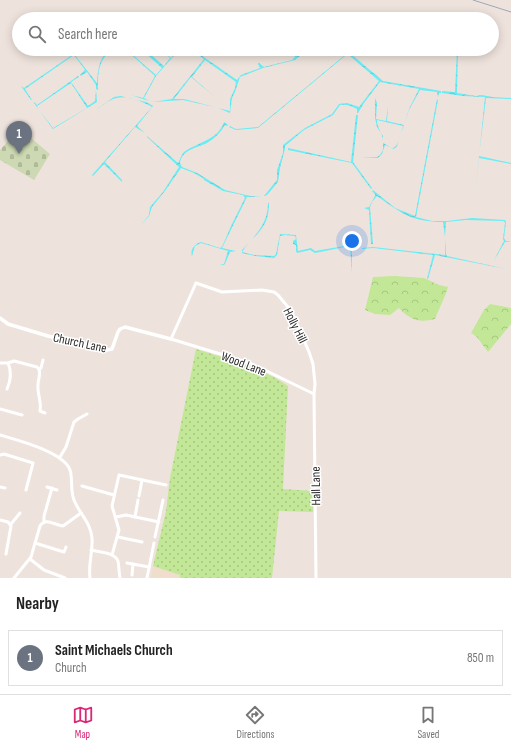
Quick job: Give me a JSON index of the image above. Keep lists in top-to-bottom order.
{
  "streets": {
    "street": [
      "Holly Hill",
      "Church Lane",
      "Wood Lane",
      "Hall Lane"
    ]
  },
  "crossings": [
    ["Holly Hill", "Church Lane"],
    ["Holly Hill", "Wood Lane"],
    ["Holly Hill", "Hall Lane"],
    ["Church Lane", "Wood Lane"],
    ["Wood Lane", "Hall Lane"]
  ],
  "page": {
    "search": "Search here",
    "pins": "1",
    "heading": "Nearby",
    "list": [
      {
        "mark": "1",
        "name": "Saint Michaels Church",
        "note": "Church",
        "value": "850 m"
      }
    ],
    "nav": ["Map", "Directions", "Saved"]
  }
}
